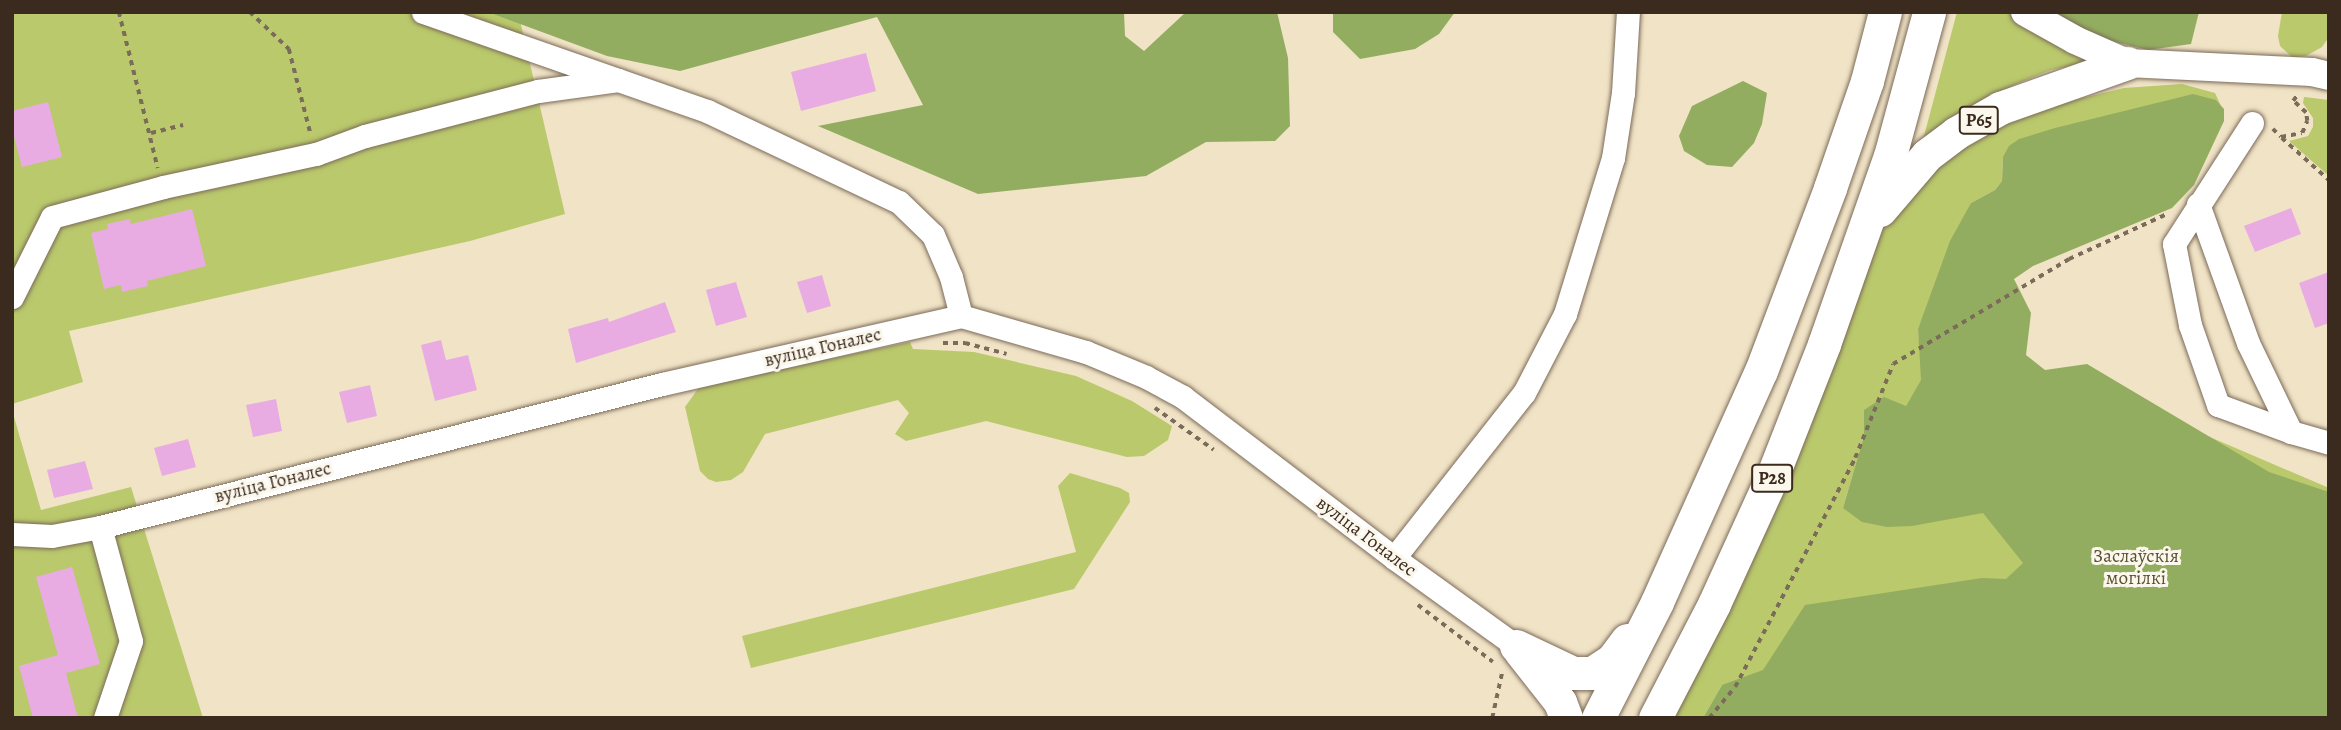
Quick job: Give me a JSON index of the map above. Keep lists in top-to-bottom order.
{
  "streets": {
    "highway": ["Р65", "Р28"],
    "street": ["вуліца Гоналес"]
  },
  "crossings": [
    ["Р65", "Р28"]
  ],
  "parks": ["Заслаўскія могілкі"]
}
